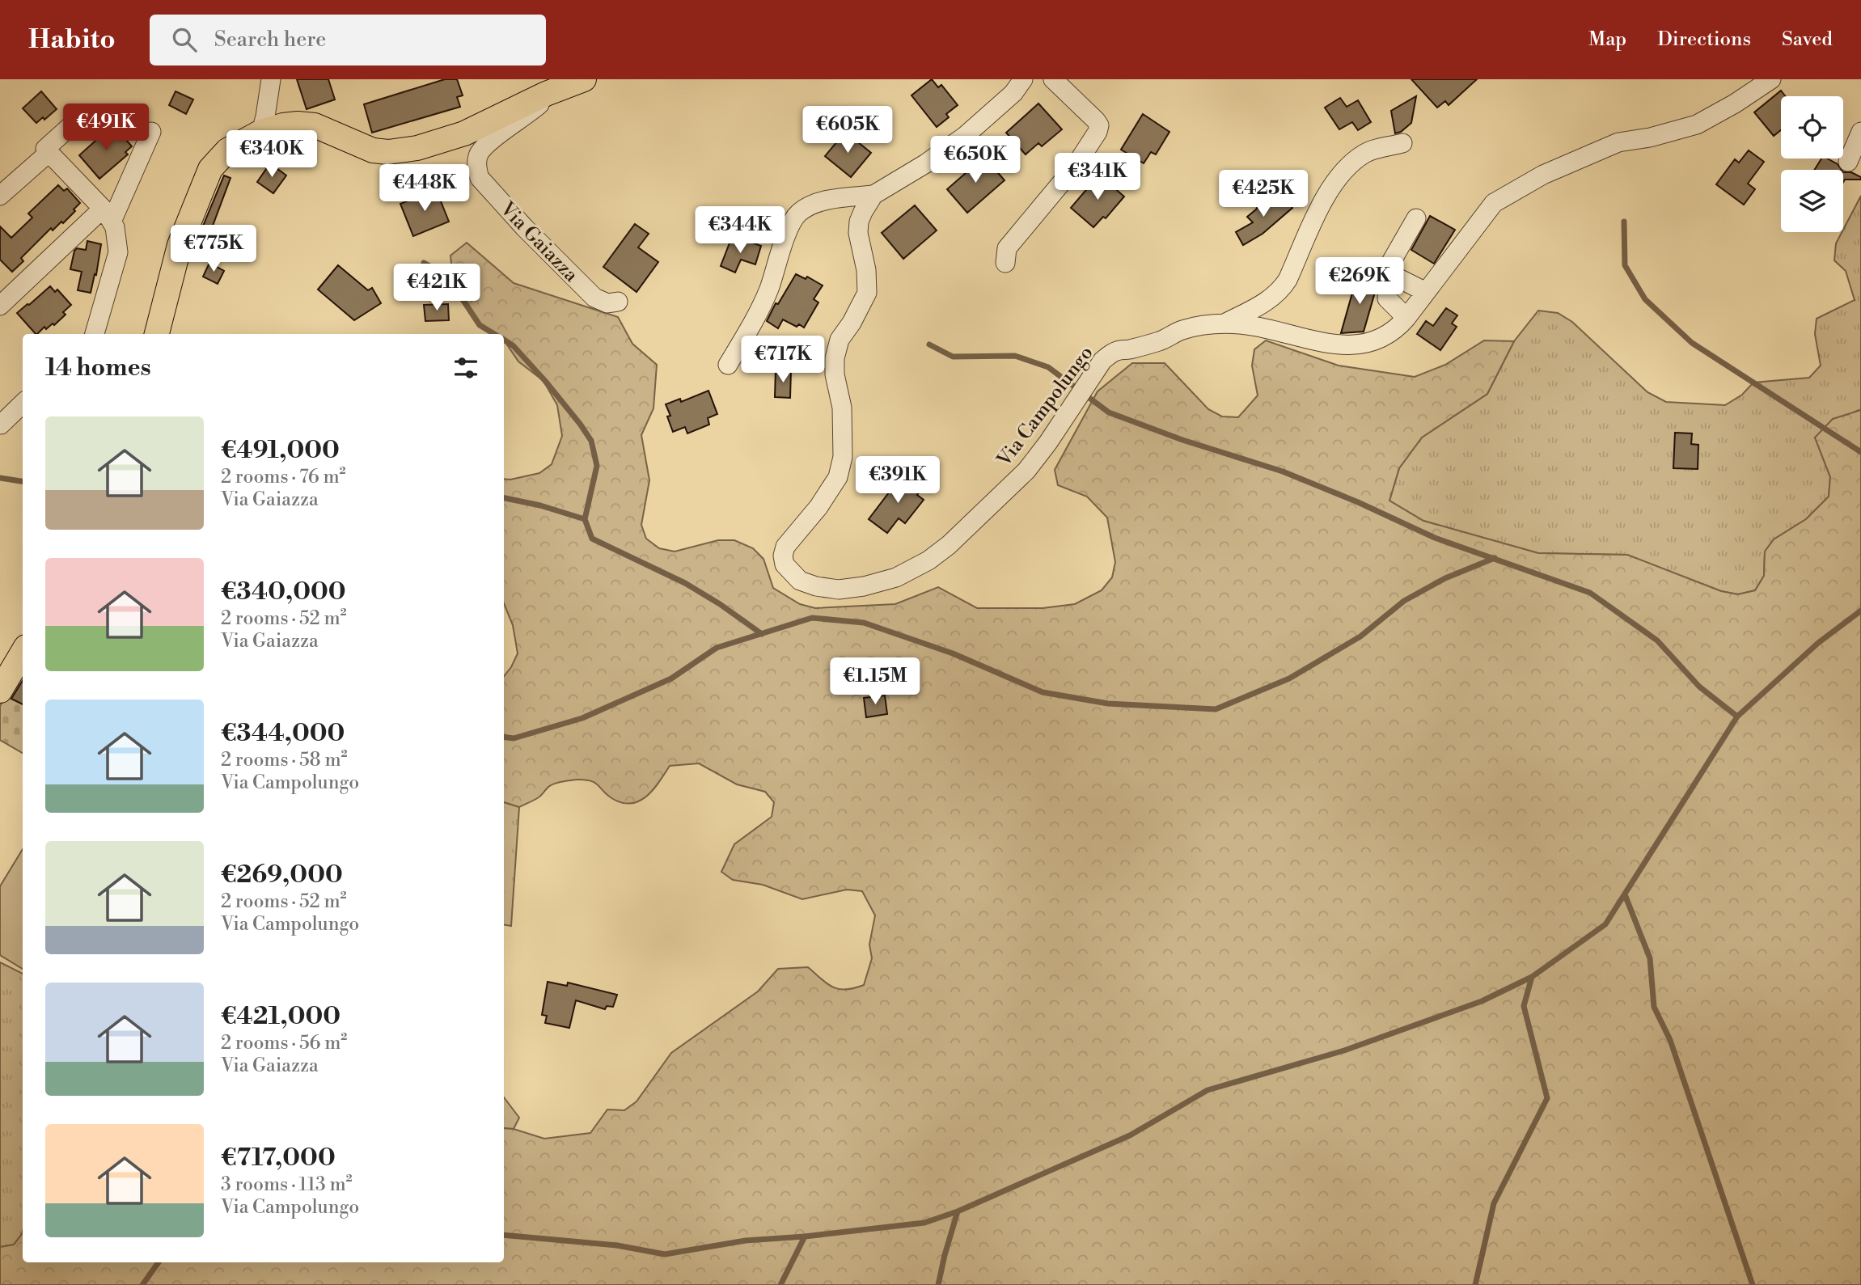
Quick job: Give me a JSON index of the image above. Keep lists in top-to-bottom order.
{
  "streets": {
    "main road": ["Via Gaiazza"],
    "street": ["Via Campolungo"]
  },
  "page": {
    "header": "Habito",
    "search": "Search here",
    "nav": ["Map", "Directions", "Saved"],
    "price": [
      "€491K",
      "€605K",
      "€340K",
      "€650K",
      "€341K",
      "€448K",
      "€425K",
      "€344K",
      "€775K",
      "€269K",
      "€421K",
      "€717K",
      "€391K",
      "€1.15M"
    ],
    "heading": "14 homes",
    "list": [
      {
        "name": "€491,000",
        "note": "2 rooms · 76 m² · Via Gaiazza"
      },
      {
        "name": "€340,000",
        "note": "2 rooms · 52 m² · Via Gaiazza"
      },
      {
        "name": "€344,000",
        "note": "2 rooms · 58 m² · Via Campolungo"
      },
      {
        "name": "€269,000",
        "note": "2 rooms · 52 m² · Via Campolungo"
      },
      {
        "name": "€421,000",
        "note": "2 rooms · 56 m² · Via Gaiazza"
      },
      {
        "name": "€717,000",
        "note": "3 rooms · 113 m² · Via Campolungo"
      }
    ]
  }
}
